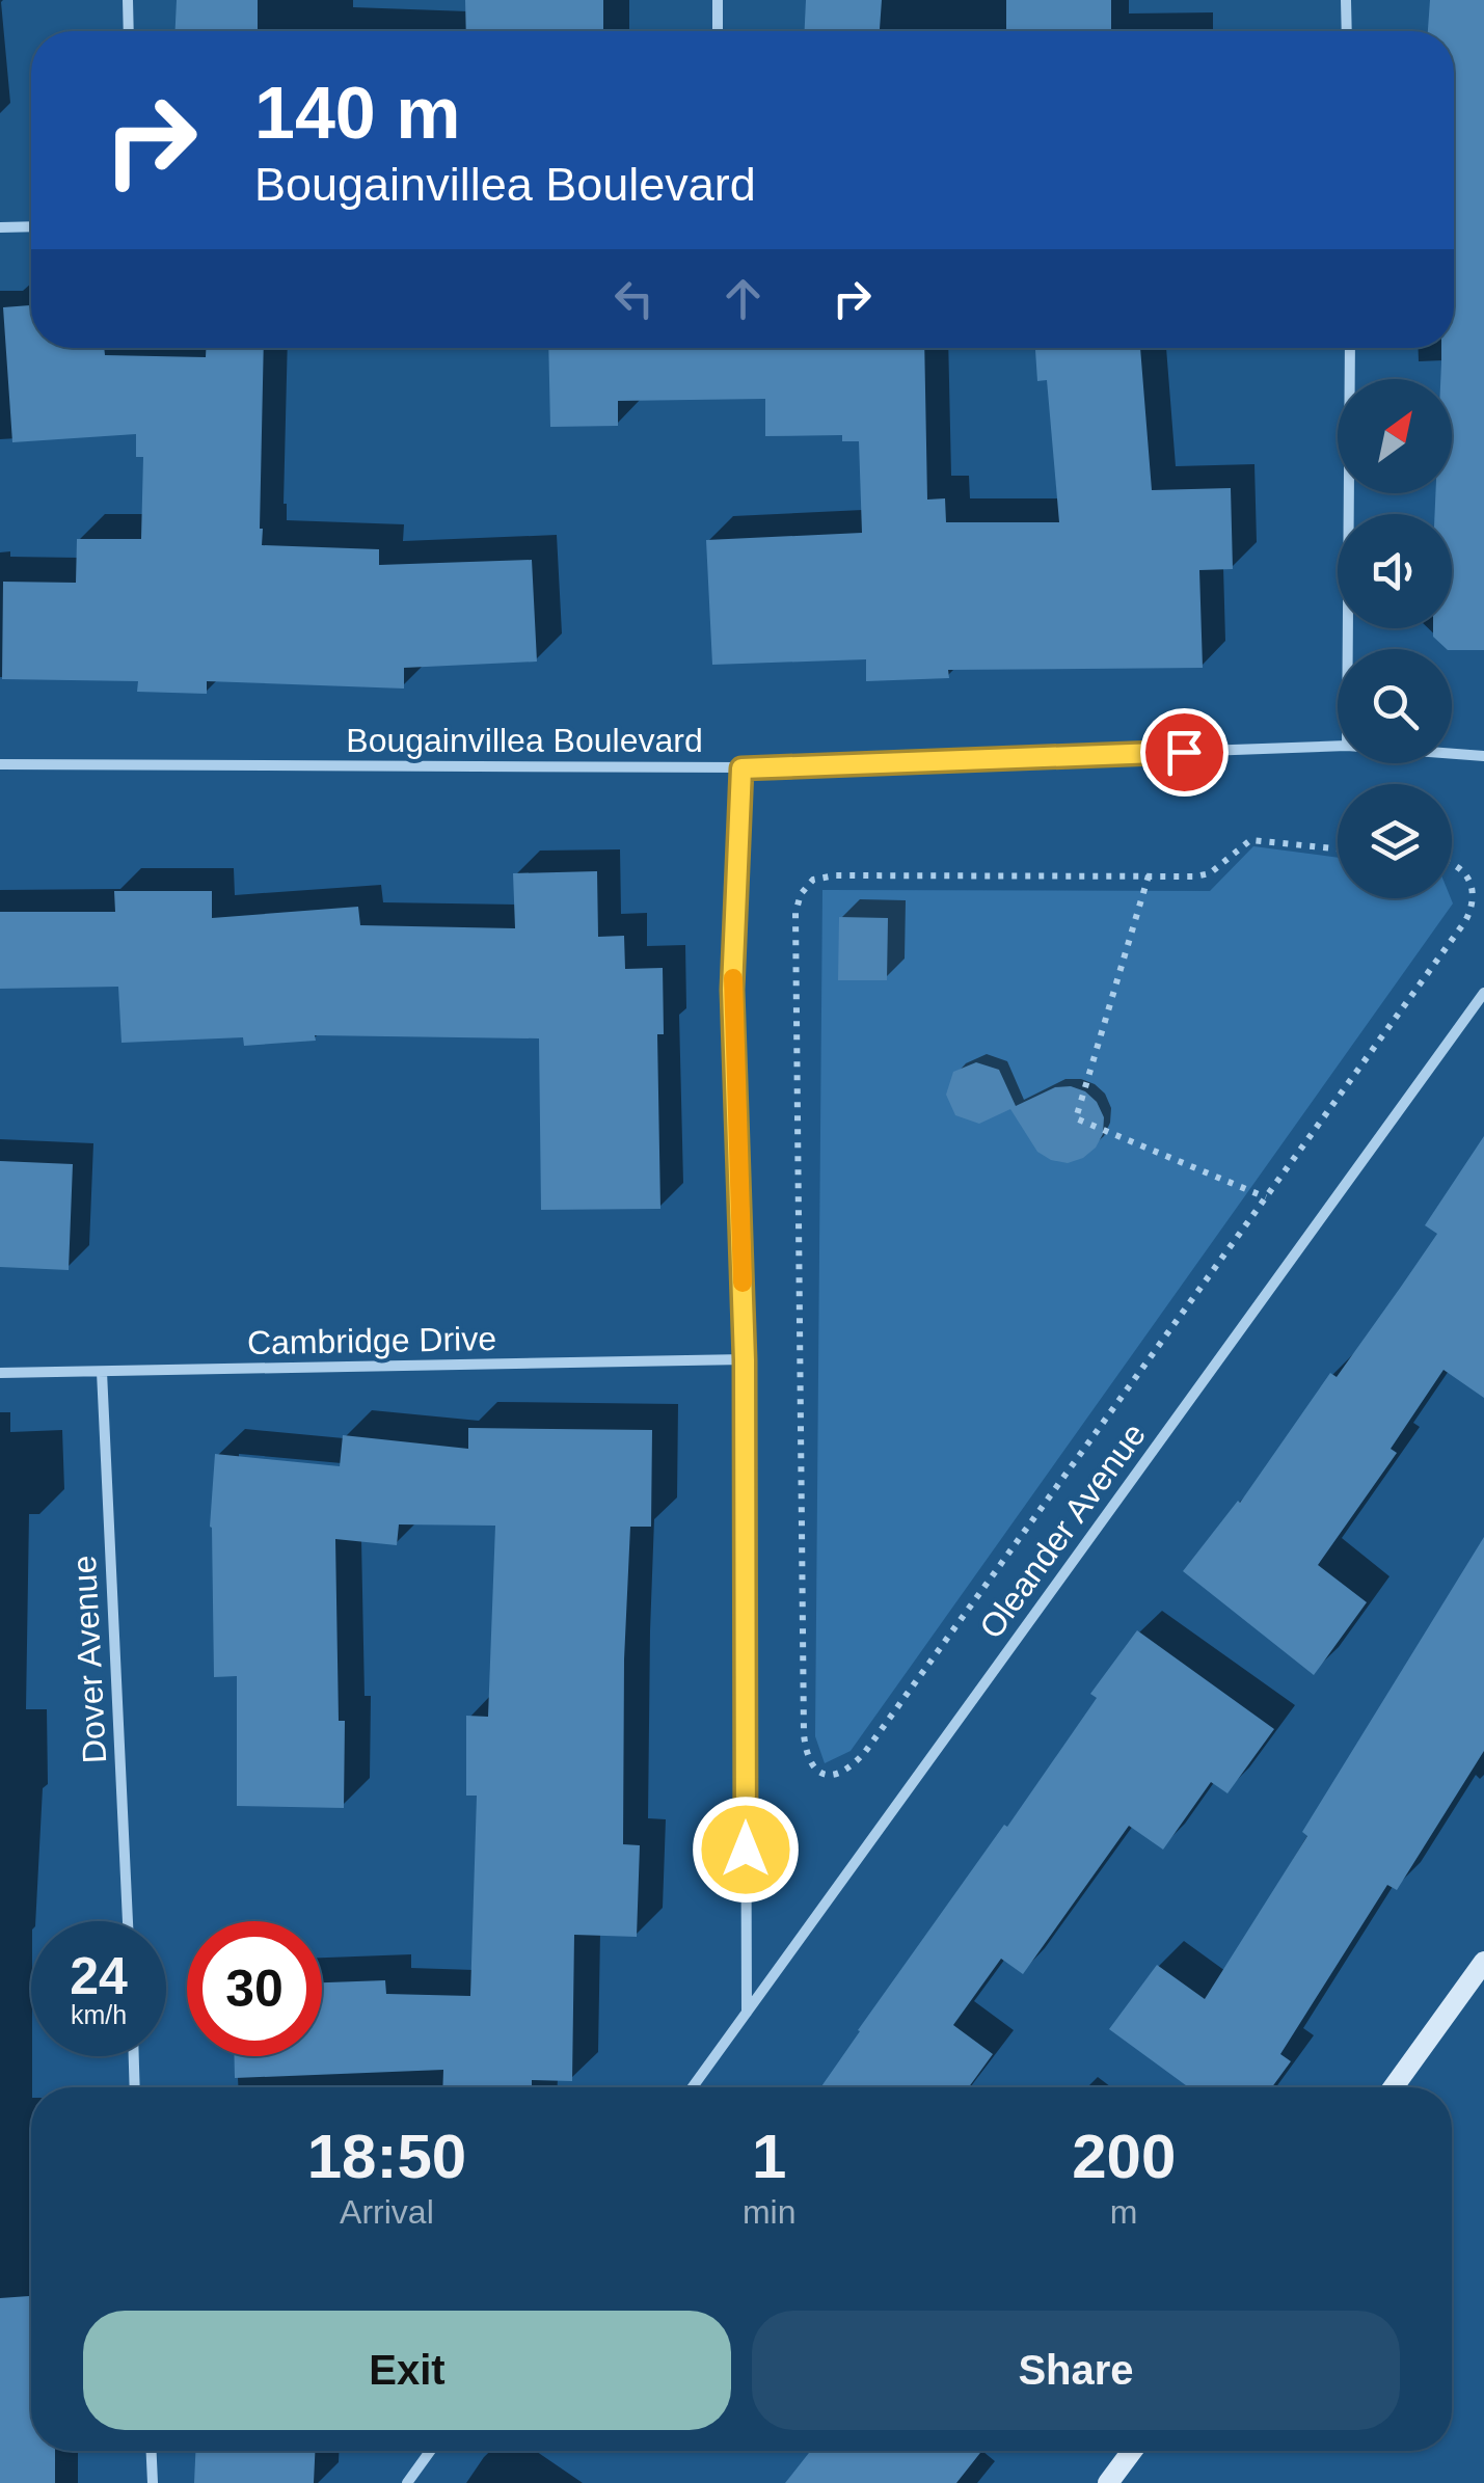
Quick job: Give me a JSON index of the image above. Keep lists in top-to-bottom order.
{
  "streets": {
    "street": [
      "Bougainvillea Boulevard",
      "Cambridge Drive",
      "Oleander Avenue",
      "Dover Avenue"
    ]
  },
  "crossings": [
    ["Cambridge Drive", "Dover Avenue"]
  ],
  "north": "top right",
  "page": {
    "turn": ["140 m", "Bougainvillea Boulevard"],
    "speed": "24 km/h",
    "limit": "30",
    "eta": [
      "18:50",
      "Arrival",
      "1",
      "min",
      "200",
      "m"
    ],
    "buttons": ["Exit", "Share"]
  }
}
